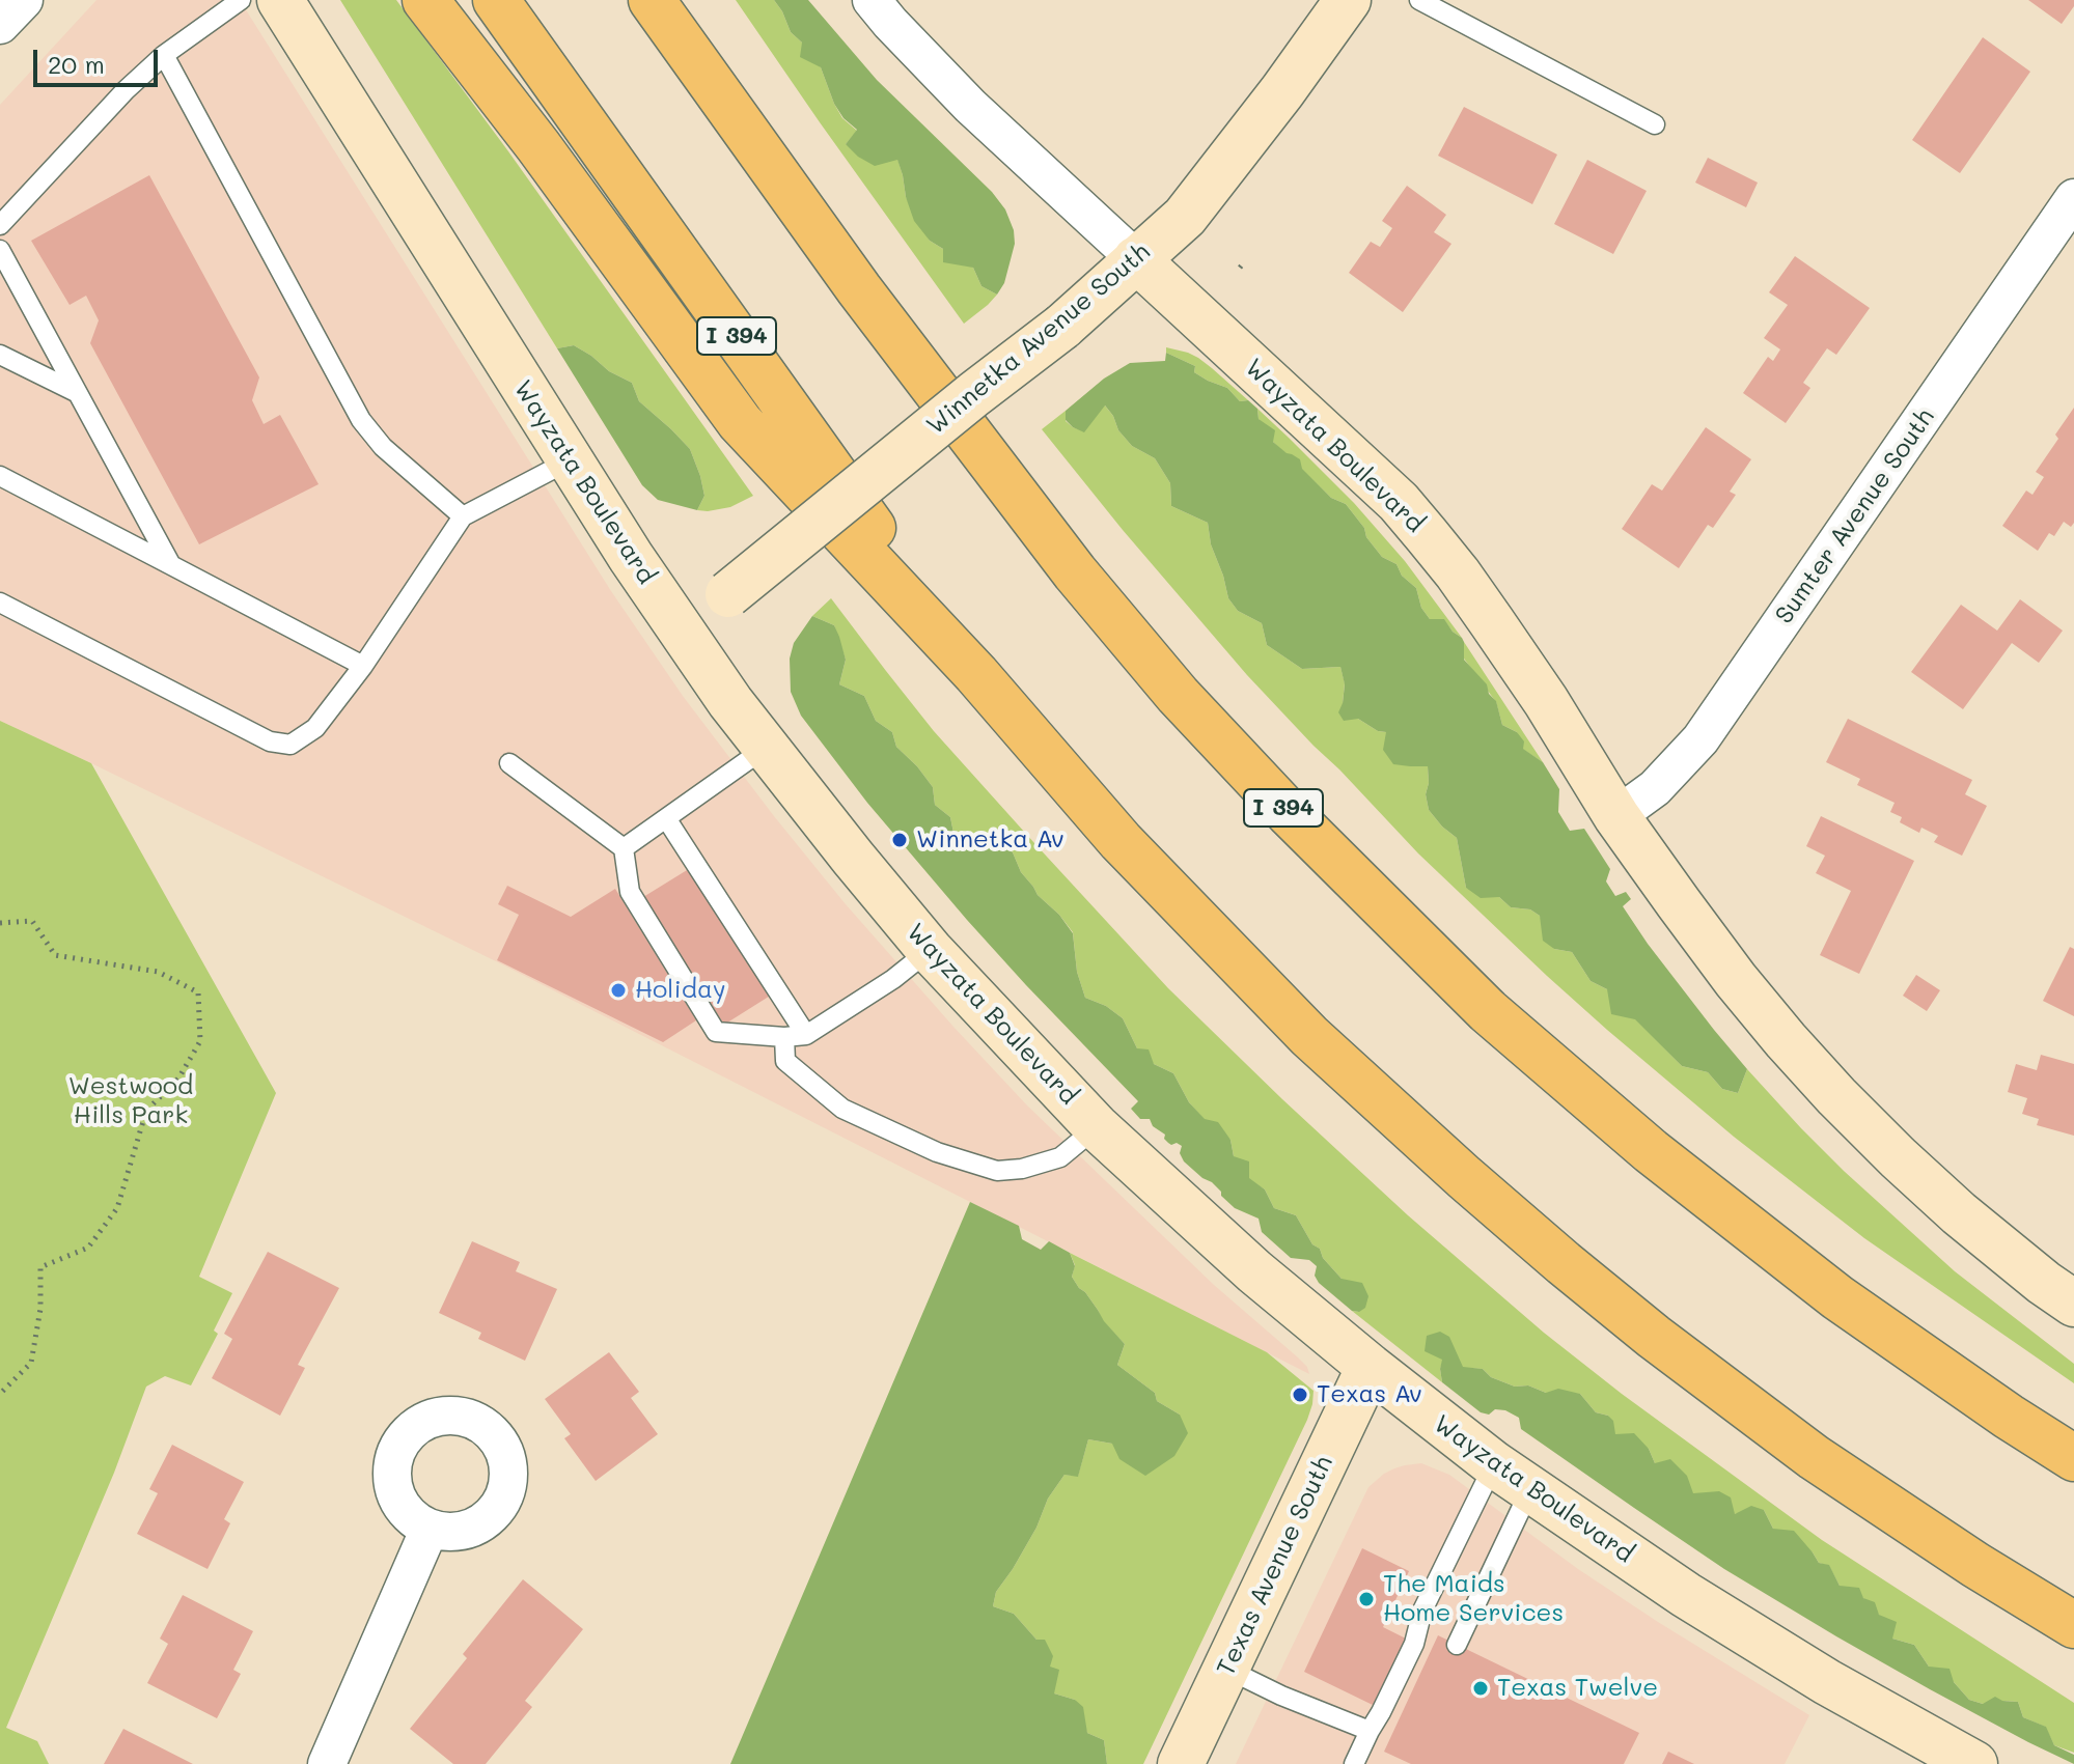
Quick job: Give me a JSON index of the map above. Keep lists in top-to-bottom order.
{
  "streets": {
    "highway": ["I 394"],
    "street": [
      "Winnetka Avenue South",
      "Wayzata Boulevard",
      "Sumter Avenue South",
      "Texas Avenue South"
    ]
  },
  "crossings": [
    ["Winnetka Avenue South", "Wayzata Boulevard"],
    ["Wayzata Boulevard", "Sumter Avenue South"],
    ["Wayzata Boulevard", "Texas Avenue South"]
  ],
  "parks": ["Westwood Hills Park"],
  "places": [
    "Winnetka Av",
    "Holiday",
    "Texas Av",
    "The Maids Home Services",
    "Texas Twelve"
  ],
  "scale_bar": "20 m"
}
